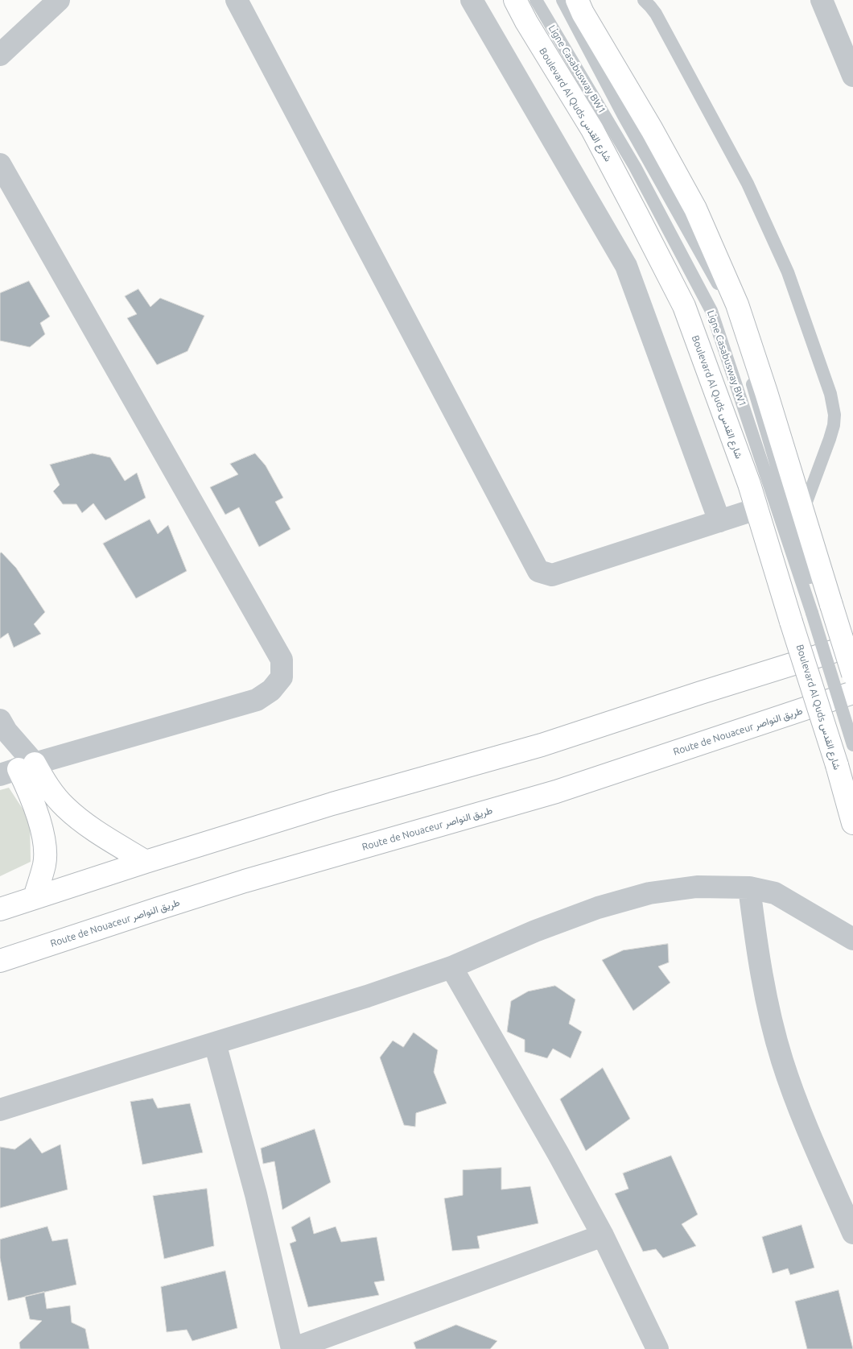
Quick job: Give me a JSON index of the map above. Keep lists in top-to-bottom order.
{
  "streets": {
    "main road": ["Boulevard Al Quds شارع القدس", "Route de Nouaceur طريق النواصر"],
    "lane": ["Ligne Casabusway BW1"]
  }
}
